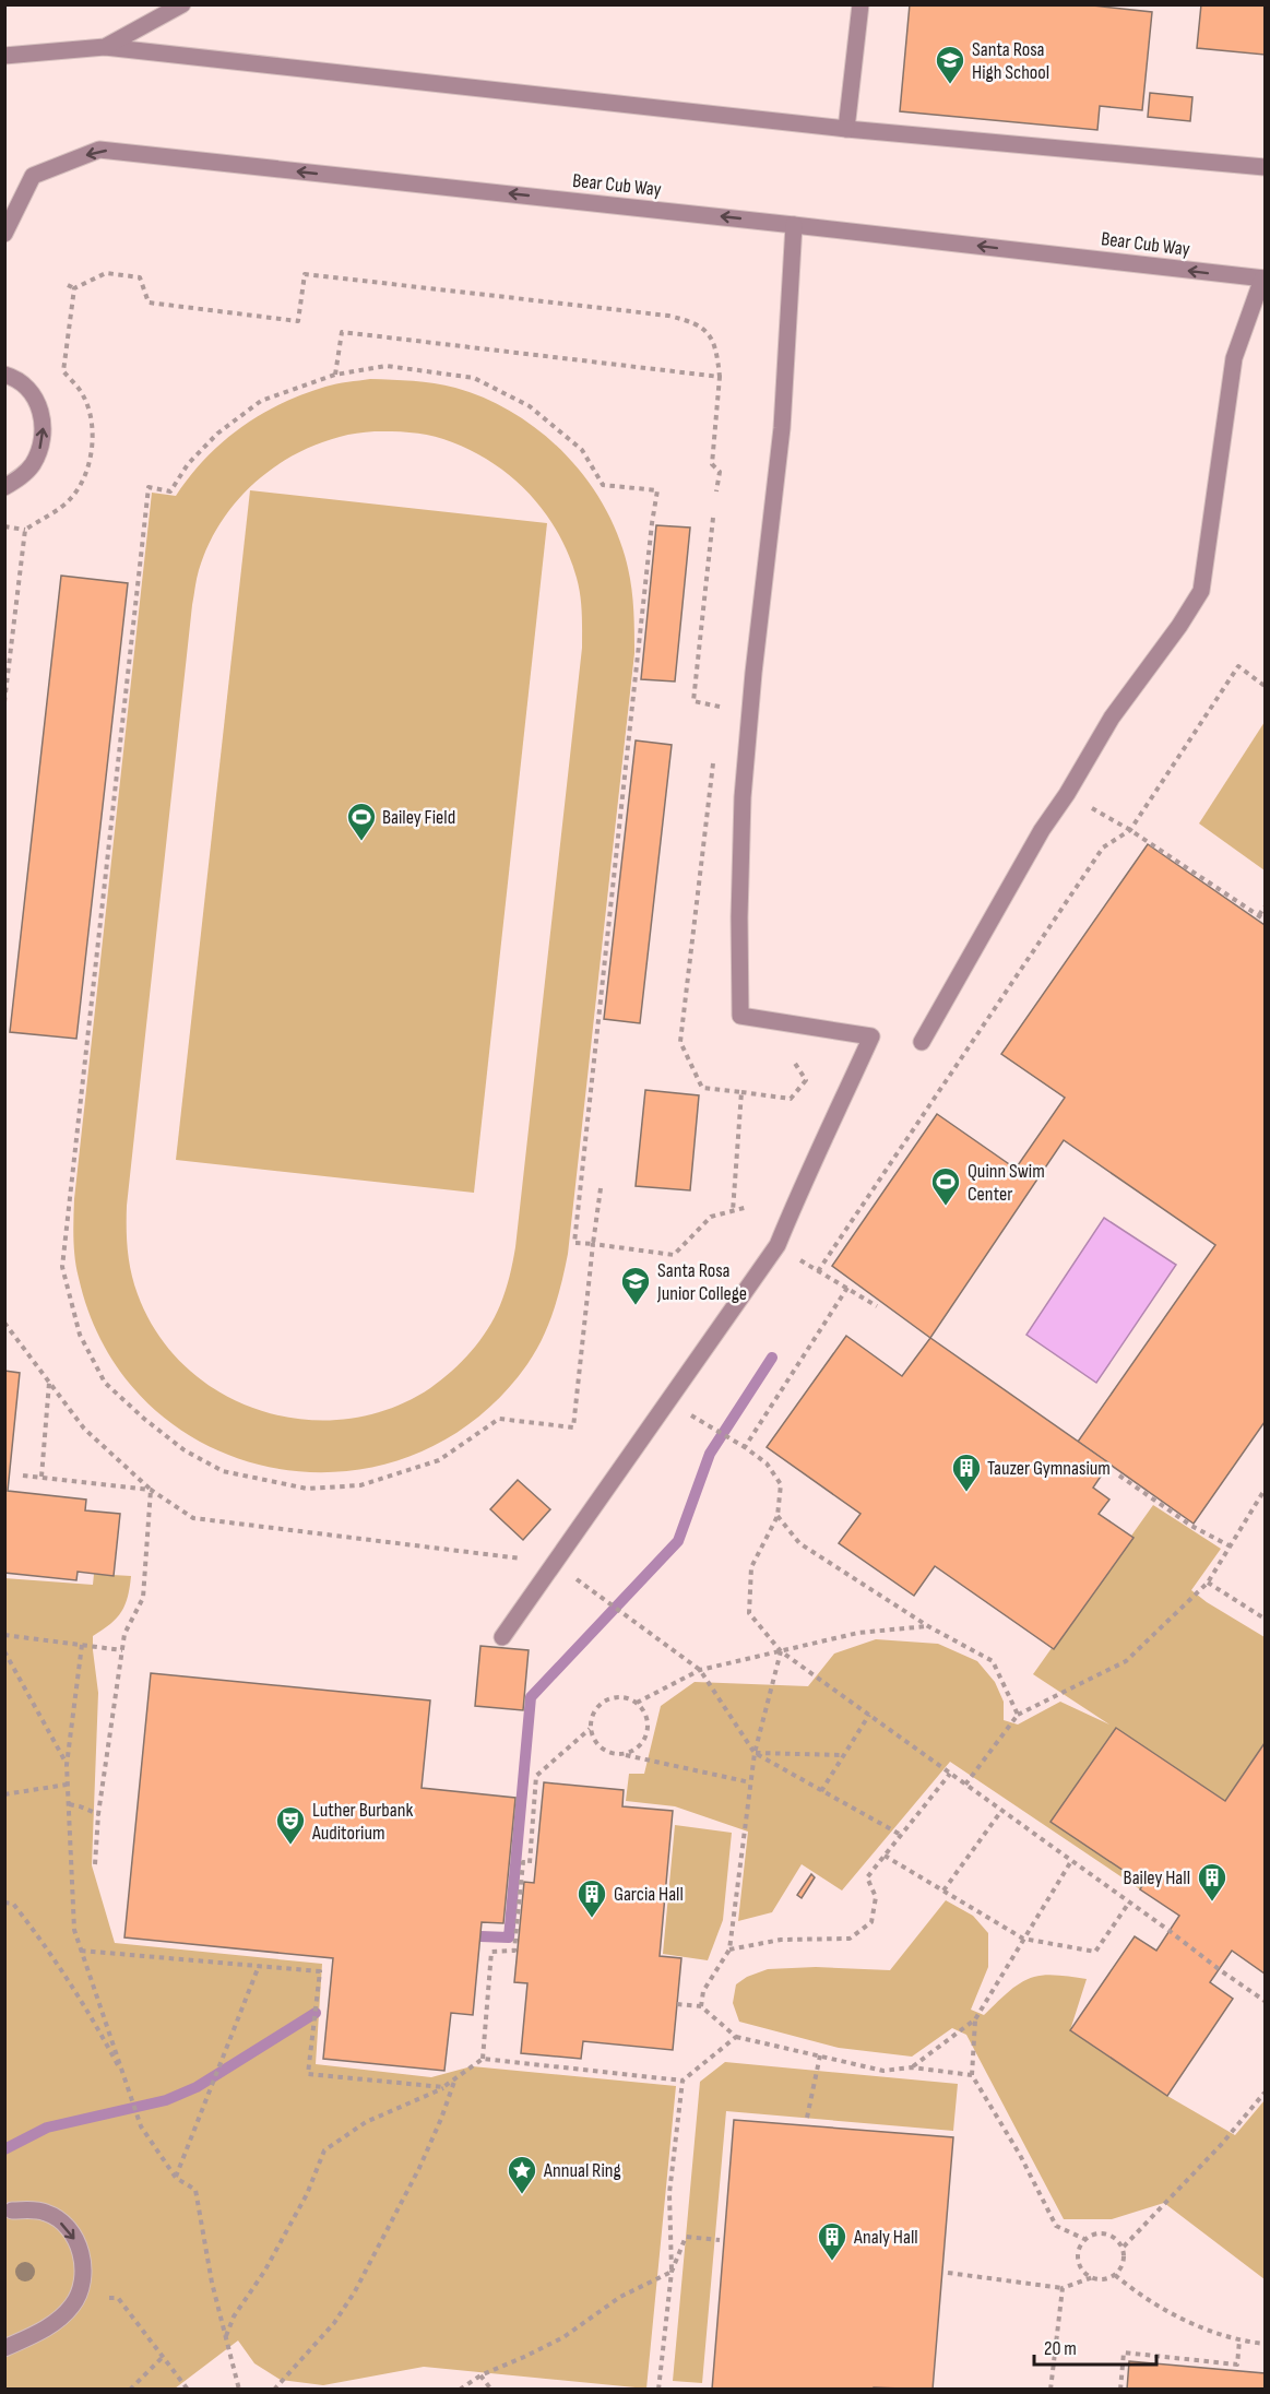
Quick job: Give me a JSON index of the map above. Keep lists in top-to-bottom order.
{
  "streets": {
    "lane": ["Bear Cub Way"]
  },
  "places": {
    "school or university": ["Santa Rosa High School", "Santa Rosa Junior College"],
    "sports": ["Bailey Field", "Quinn Swim Center"],
    "building": [
      "Tauzer Gymnasium",
      "Bailey Hall",
      "Garcia Hall",
      "Analy Hall"
    ],
    "theatre": ["Luther Burbank Auditorium"],
    "place": ["Annual Ring"]
  },
  "scale_bar": "20 m"
}
